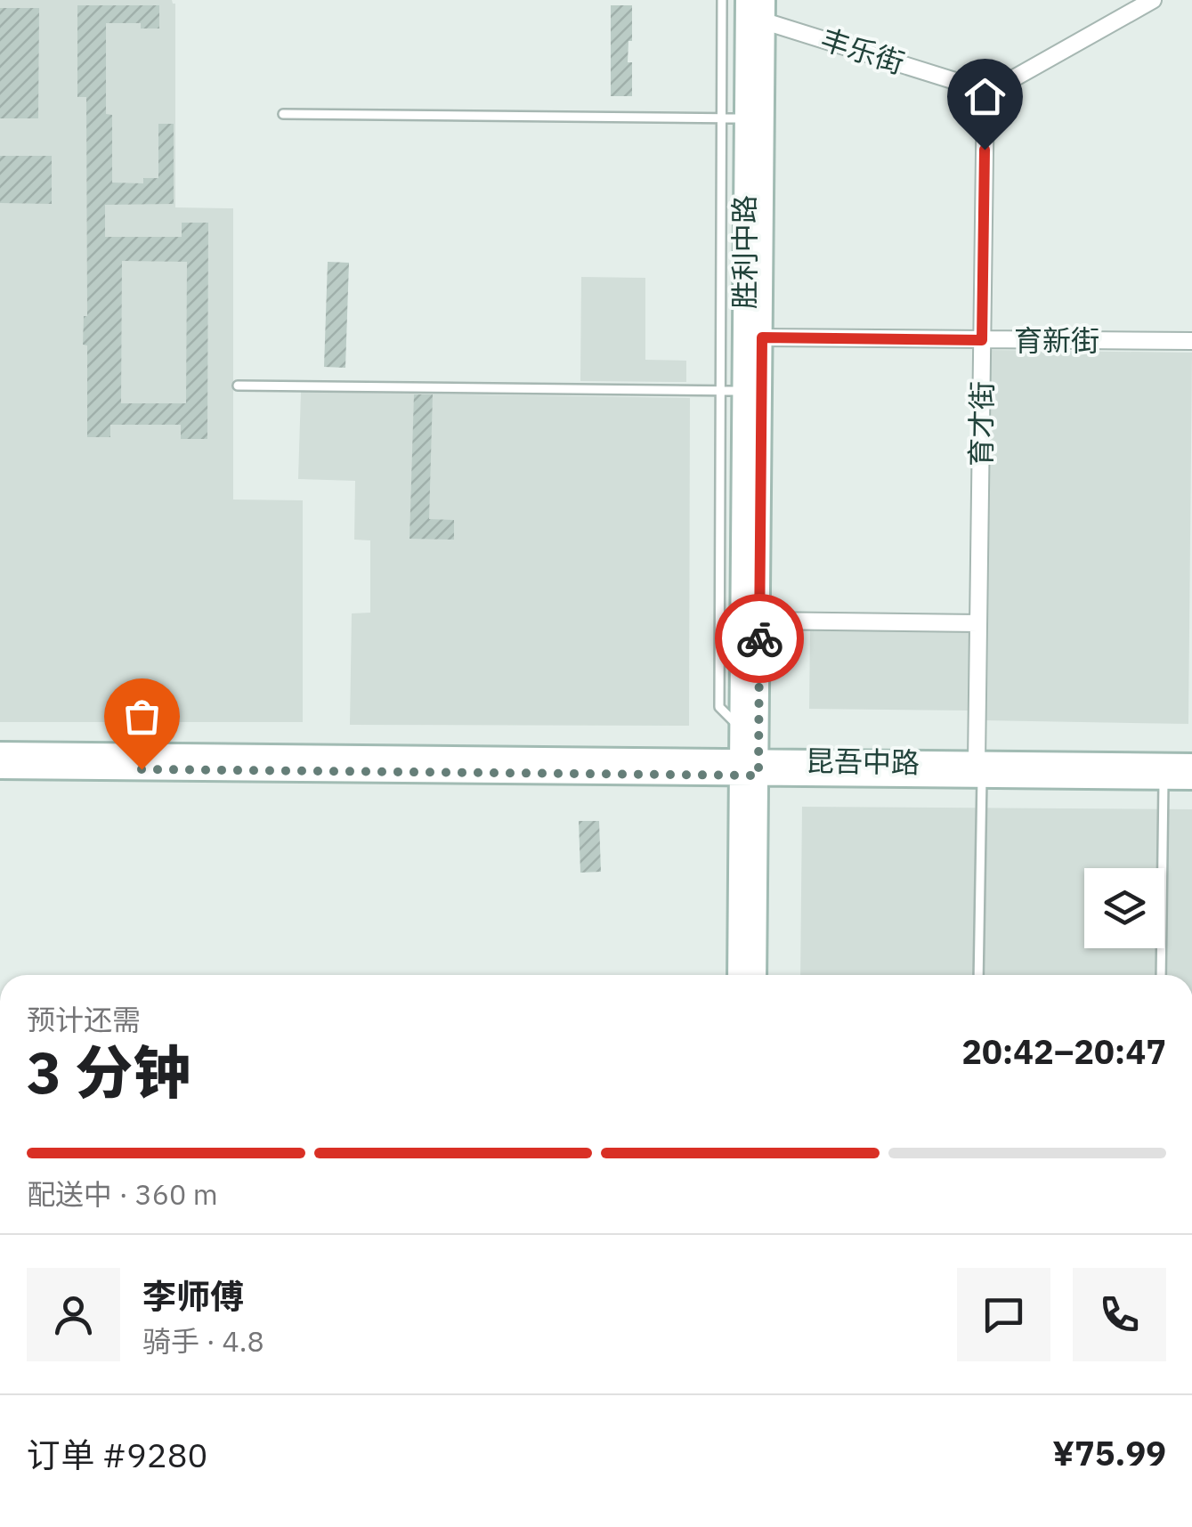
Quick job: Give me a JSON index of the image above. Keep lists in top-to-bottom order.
{
  "streets": {
    "street": [
      "丰乐街",
      "胜利中路",
      "育新街",
      "育才街",
      "昆吾中路"
    ]
  },
  "crossings": [
    ["丰乐街", "胜利中路"],
    ["丰乐街", "育才街"],
    ["胜利中路", "育新街"],
    ["胜利中路", "昆吾中路"],
    ["育新街", "育才街"],
    ["育才街", "昆吾中路"]
  ],
  "page": {
    "heading": ["3 分钟", "预计还需", "20:42–20:47"],
    "panel": [
      "李师傅",
      "骑手 · 4.8",
      "订单 #9280",
      "¥75.99"
    ],
    "bar": "配送中 · 360 m"
  }
}
